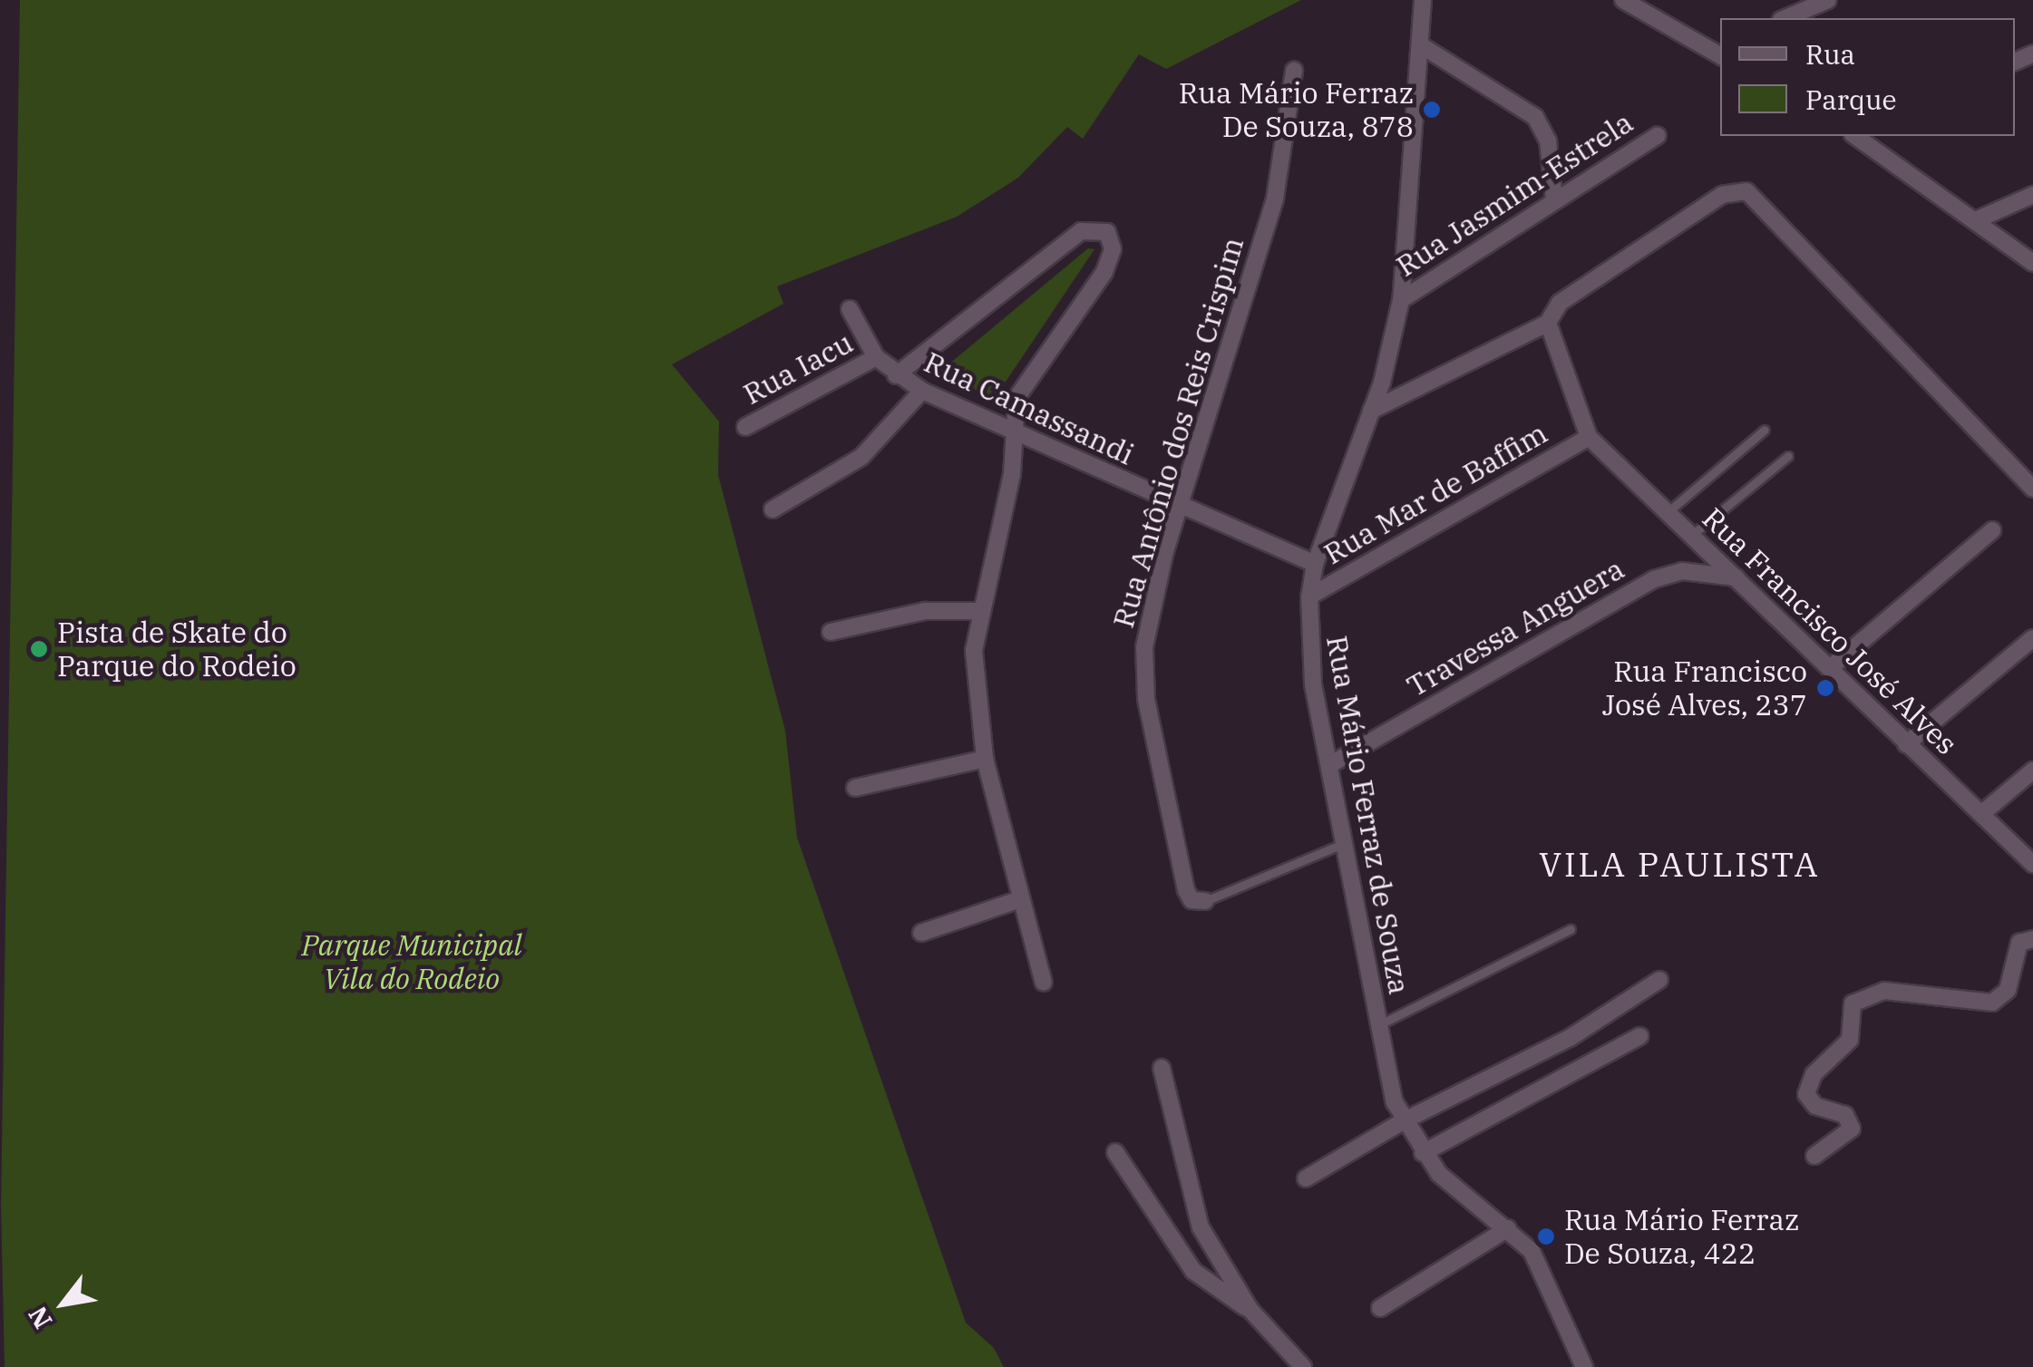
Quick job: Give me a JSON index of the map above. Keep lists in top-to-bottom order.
{
  "streets": {
    "street": [
      "Rua Jasmim-Estrela",
      "Rua Iacu",
      "Rua Camassandi",
      "Rua Antônio dos Reis Crispim",
      "Rua Mar de Baffim",
      "Travessa Anguera",
      "Rua Francisco José Alves",
      "Rua Mário Ferraz de Souza"
    ]
  },
  "crossings": [
    ["Rua Jasmim-Estrela", "Rua Mário Ferraz de Souza"],
    ["Rua Iacu", "Rua Camassandi"],
    ["Rua Camassandi", "Rua Antônio dos Reis Crispim"],
    ["Rua Camassandi", "Rua Mário Ferraz de Souza"],
    ["Rua Mar de Baffim", "Rua Francisco José Alves"],
    ["Rua Mar de Baffim", "Rua Mário Ferraz de Souza"],
    ["Travessa Anguera", "Rua Francisco José Alves"],
    ["Travessa Anguera", "Rua Mário Ferraz de Souza"]
  ],
  "districts": ["VILA PAULISTA"],
  "parks": ["Parque Municipal Vila do Rodeio"],
  "places": [
    "Rua Mário Ferraz De Souza, 878",
    "Pista de Skate do Parque do Rodeio",
    "Rua Francisco José Alves, 237",
    "Rua Mário Ferraz De Souza, 422"
  ],
  "legend": ["Rua", "Parque"],
  "north": "bottom left"
}
